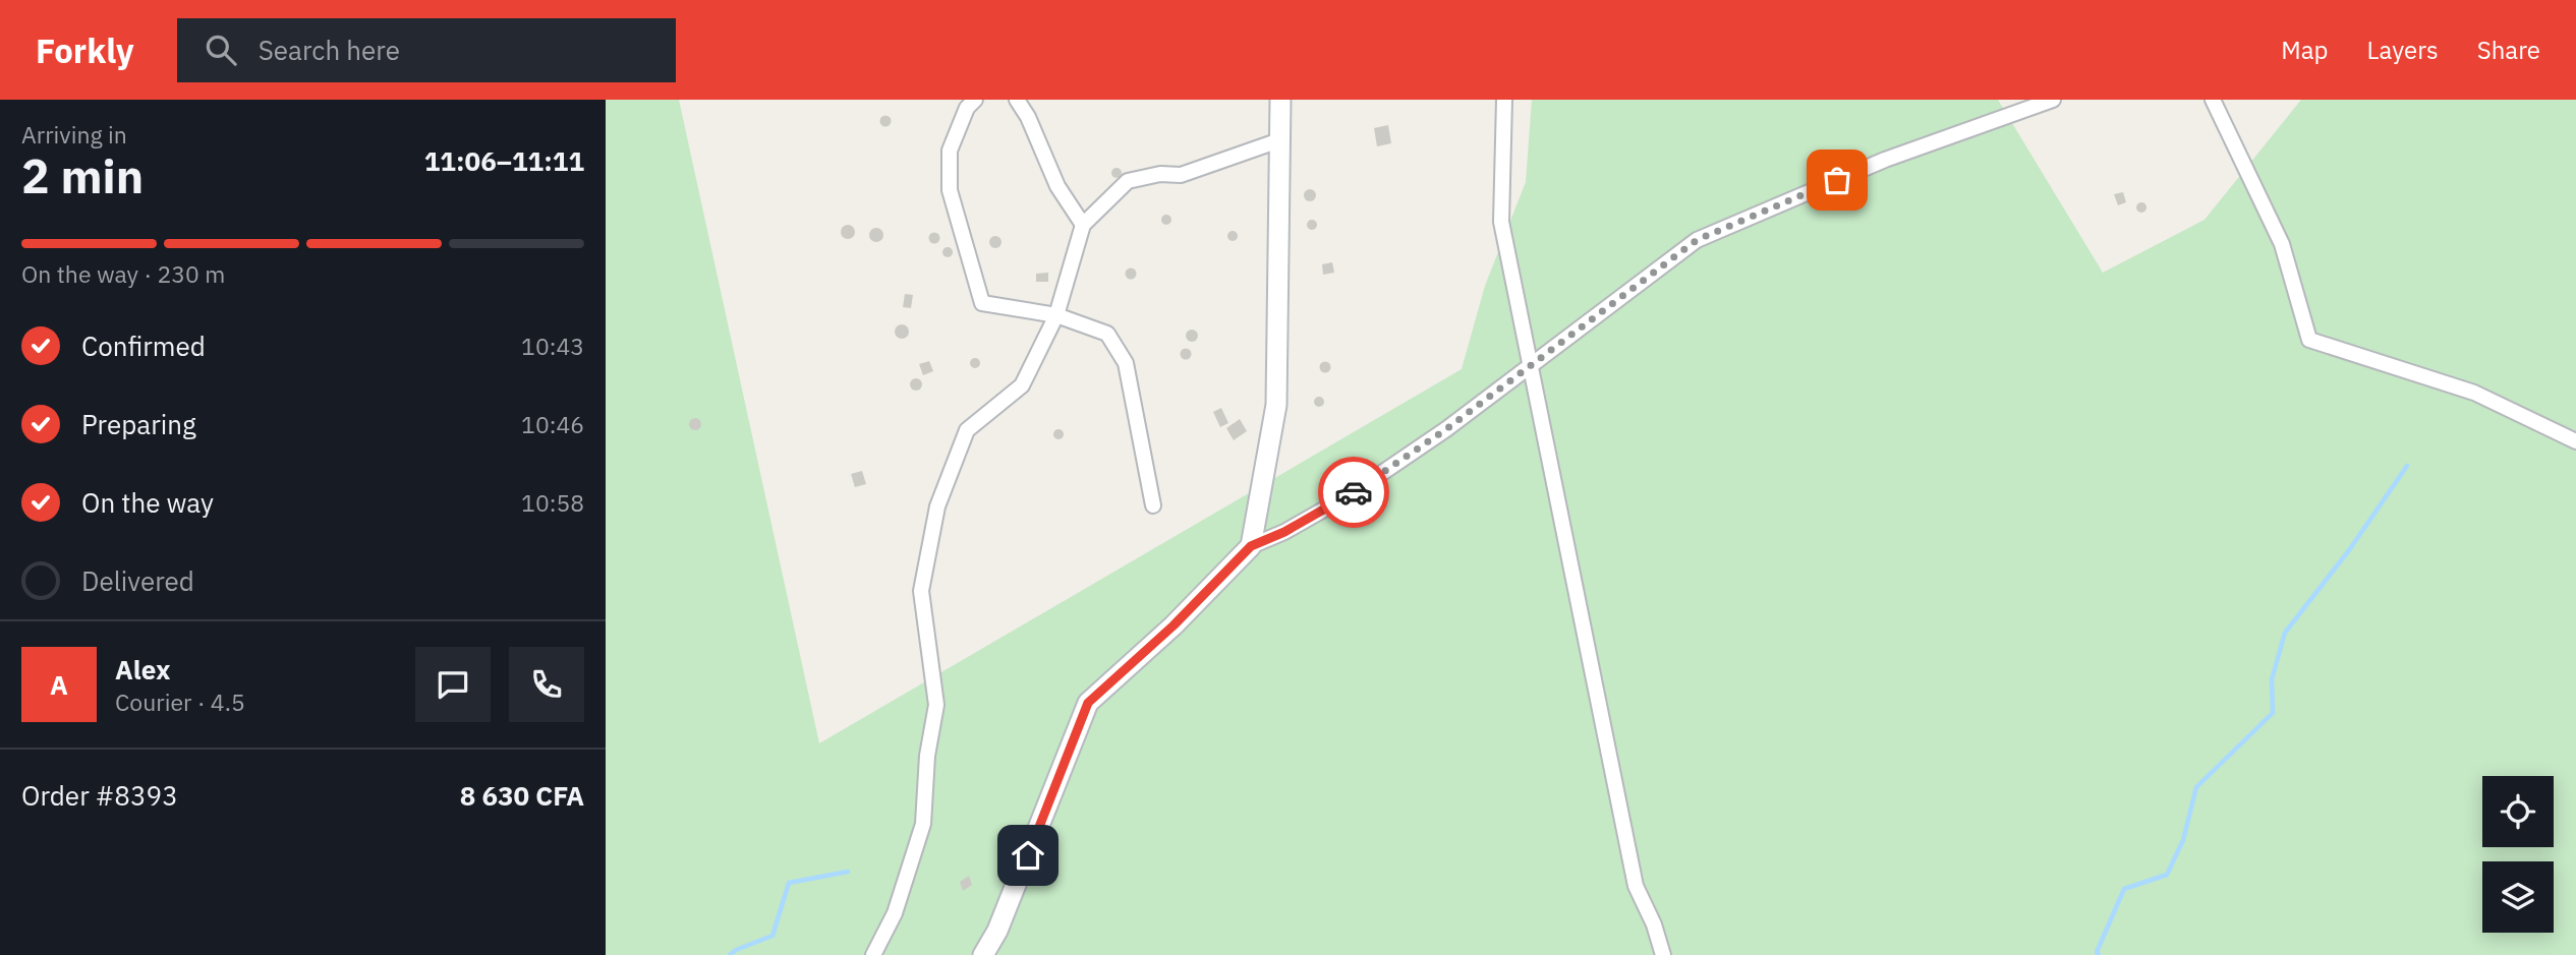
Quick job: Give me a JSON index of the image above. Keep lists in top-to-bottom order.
{
  "page": {
    "header": "Forkly",
    "search": "Search here",
    "nav": ["Map", "Layers", "Share"],
    "heading": ["2 min", "Arriving in", "11:06–11:11"],
    "panel": [
      "Alex",
      "Courier · 4.5",
      "Order #8393",
      "8 630 CFA"
    ],
    "bar": "On the way · 230 m",
    "list": [
      ["Confirmed", "10:43"],
      ["Preparing", "10:46"],
      ["On the way", "10:58"],
      "Delivered"
    ],
    "round": "A"
  }
}
